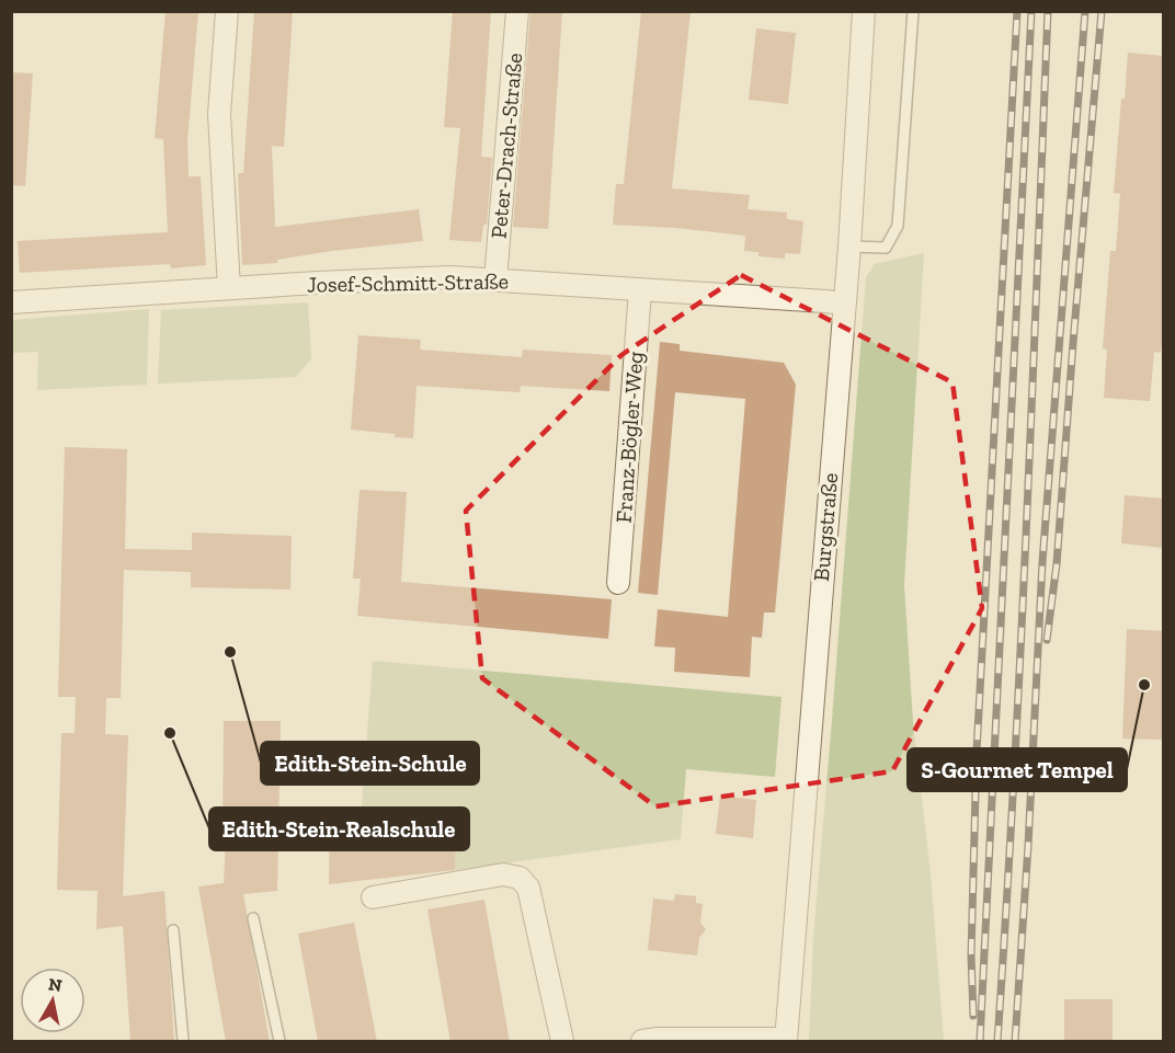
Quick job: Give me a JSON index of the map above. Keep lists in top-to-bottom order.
{
  "streets": {
    "street": [
      "Peter-Drach-Straße",
      "Josef-Schmitt-Straße",
      "Franz-Bögler-Weg",
      "Burgstraße"
    ]
  },
  "crossings": [
    ["Peter-Drach-Straße", "Josef-Schmitt-Straße"],
    ["Josef-Schmitt-Straße", "Franz-Bögler-Weg"],
    ["Josef-Schmitt-Straße", "Burgstraße"]
  ],
  "places": ["Edith-Stein-Schule", "S-Gourmet Tempel", "Edith-Stein-Realschule"],
  "north": "top"
}
